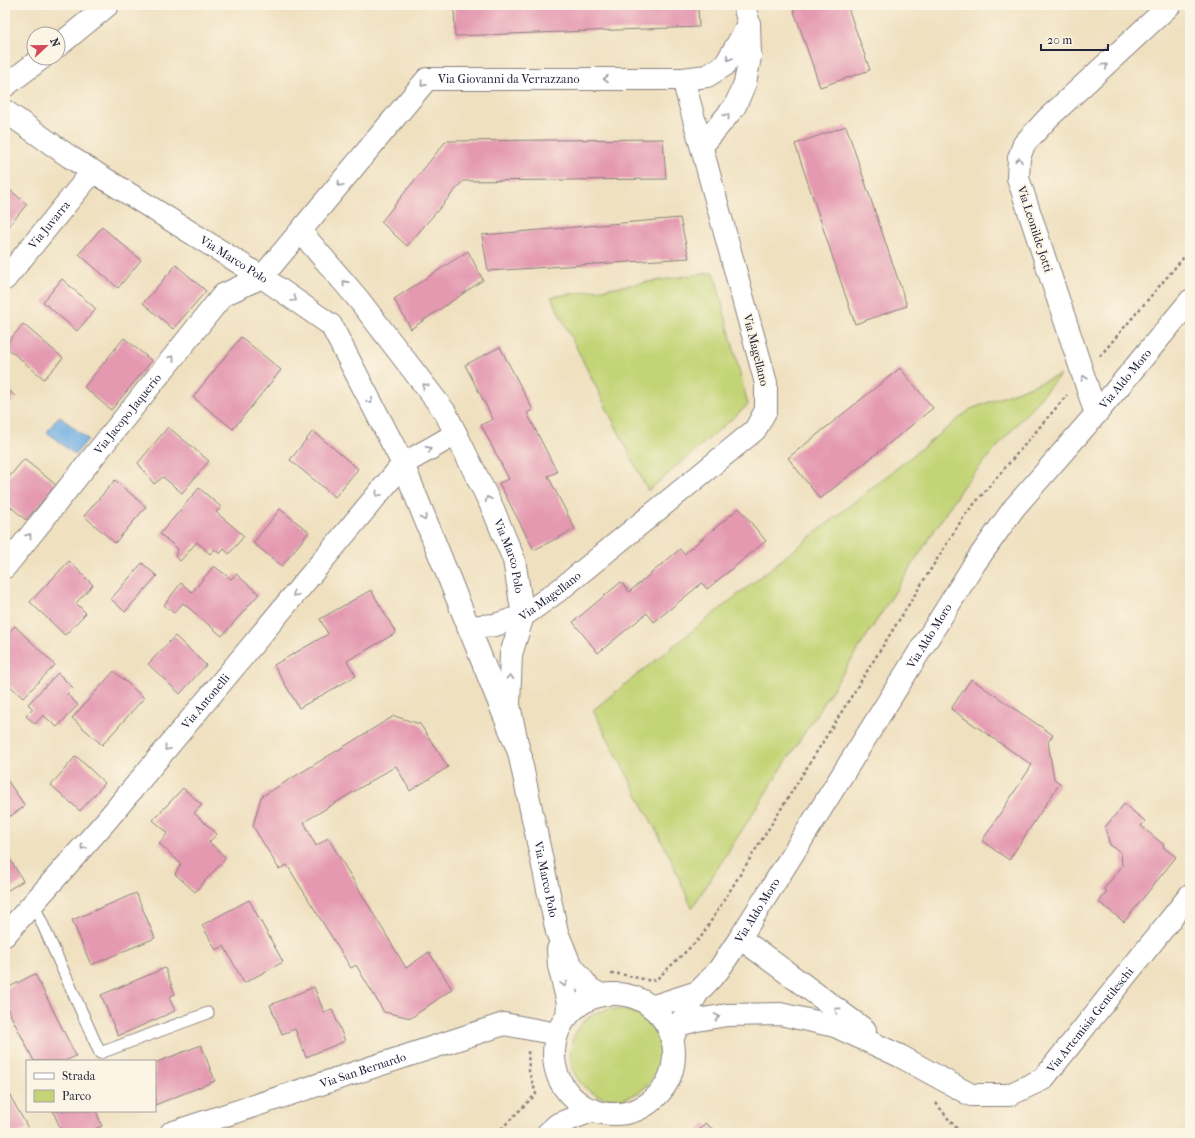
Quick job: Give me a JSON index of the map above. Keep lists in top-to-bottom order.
{
  "streets": {
    "street": [
      "Via Giovanni da Verrazzano",
      "Via Juvarra",
      "Via Leonilde Jotti",
      "Via Marco Polo",
      "Via Magellano",
      "Via Aldo Moro",
      "Via Jacopo Jaquerio",
      "Via Antonelli",
      "Via Artemisia Gentileschi",
      "Via San Bernardo"
    ]
  },
  "crossings": [
    ["Via Giovanni da Verrazzano", "Via Marco Polo"],
    ["Via Giovanni da Verrazzano", "Via Magellano"],
    ["Via Giovanni da Verrazzano", "Via Jacopo Jaquerio"],
    ["Via Juvarra", "Via Marco Polo"],
    ["Via Leonilde Jotti", "Via Aldo Moro"],
    ["Via Marco Polo", "Via Magellano"],
    ["Via Marco Polo", "Via Aldo Moro"],
    ["Via Marco Polo", "Via Jacopo Jaquerio"],
    ["Via Marco Polo", "Via Antonelli"],
    ["Via Marco Polo", "Via San Bernardo"],
    ["Via Aldo Moro", "Via San Bernardo"]
  ],
  "one_way": [
    "Via Giovanni da Verrazzano",
    "Via Leonilde Jotti",
    "Via Jacopo Jaquerio",
    "Via Antonelli"
  ],
  "legend": ["Strada", "Parco"],
  "scale_bar": "20 m",
  "north": "right"
}
